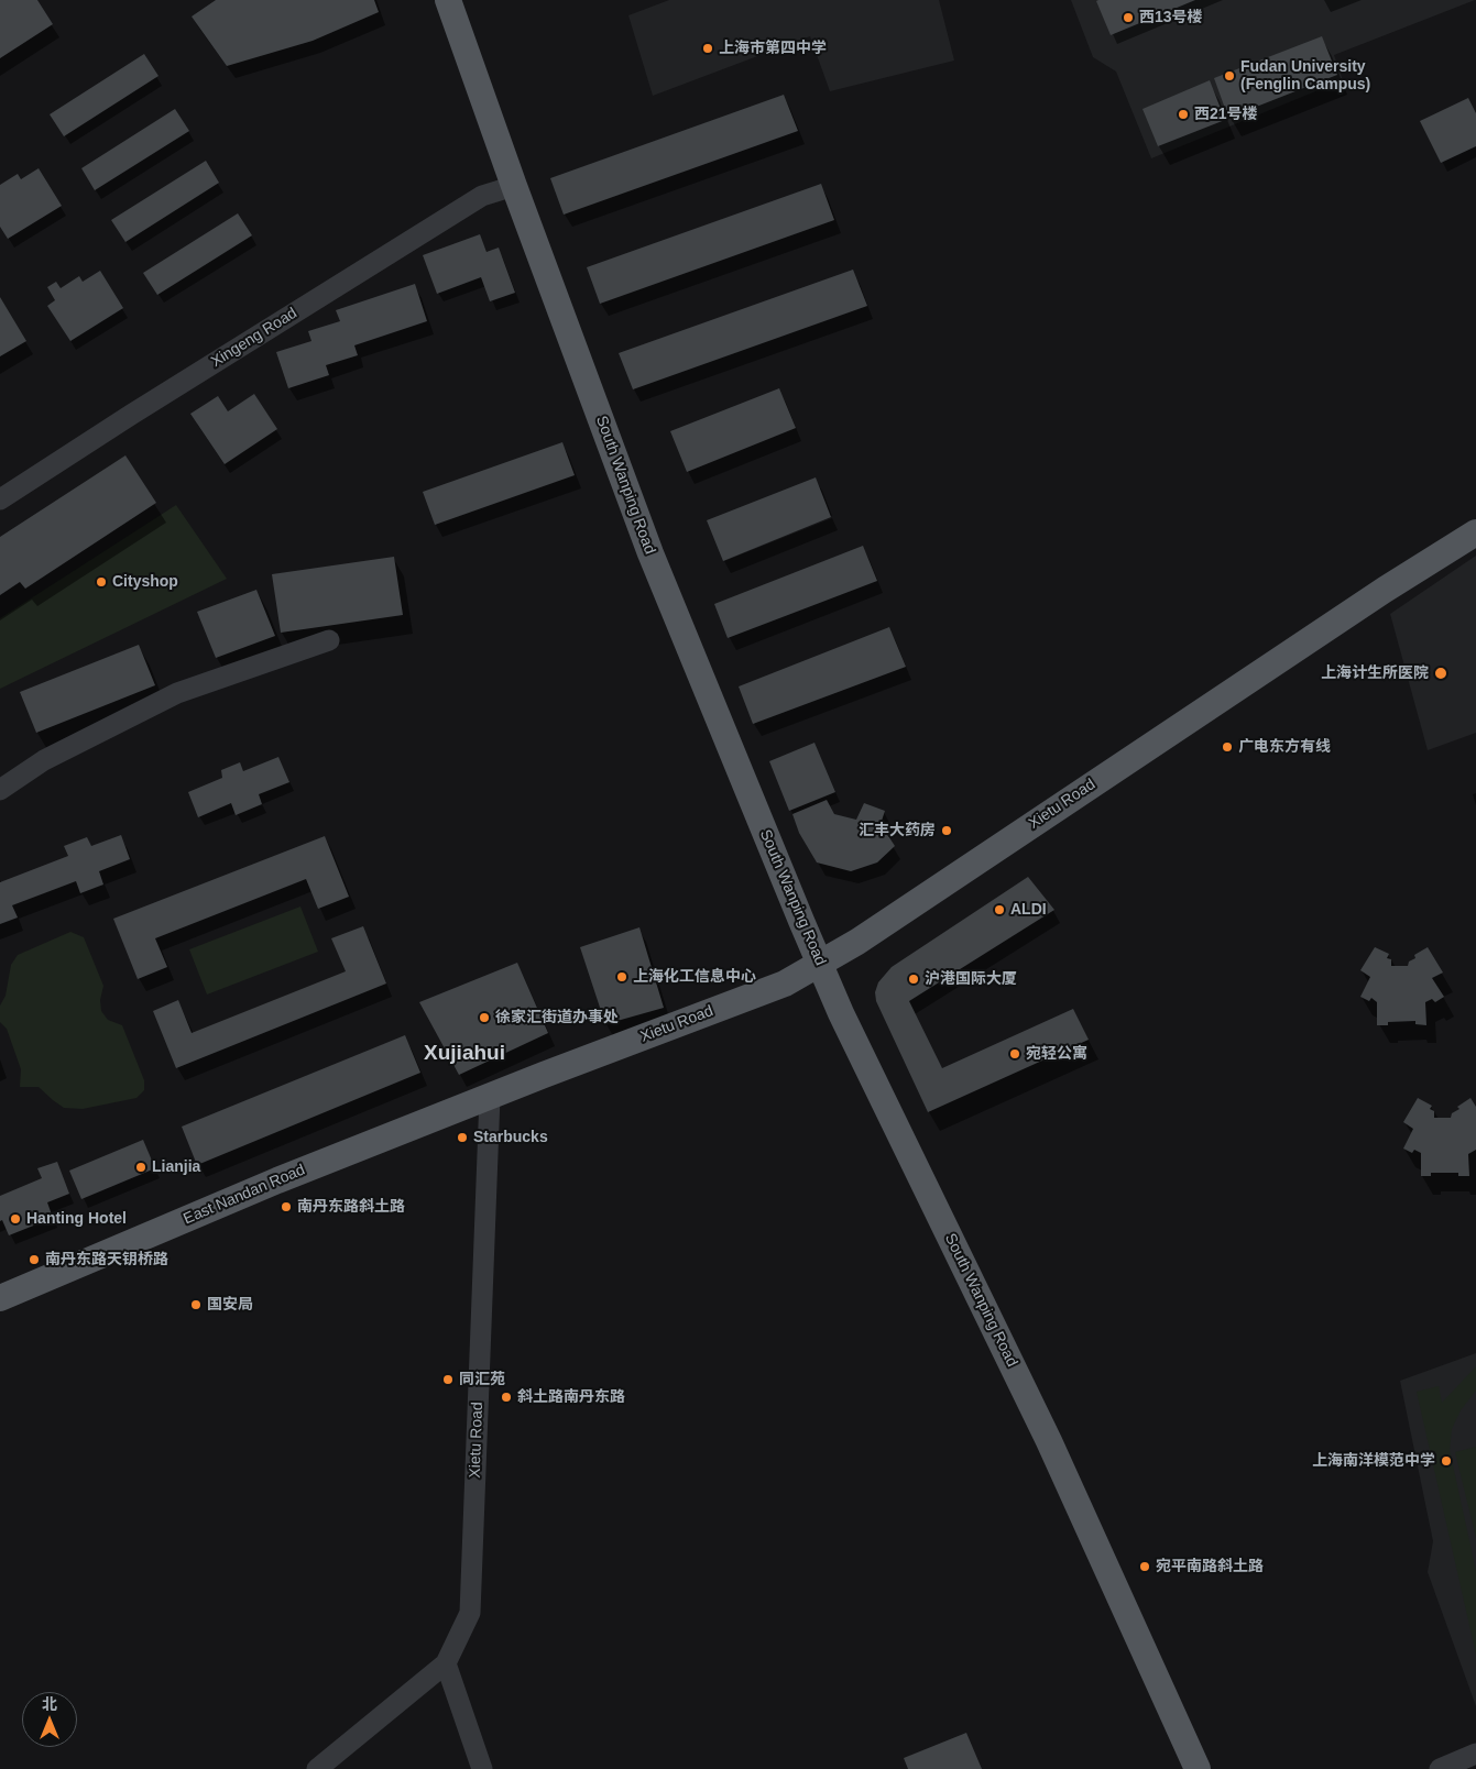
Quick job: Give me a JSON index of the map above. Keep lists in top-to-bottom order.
{
  "streets": {
    "main road": ["South Wanping Road", "Xietu Road", "East Nandan Road"],
    "street": ["Xingeng Road"]
  },
  "crossings": [
    ["Xingeng Road", "South Wanping Road"],
    ["South Wanping Road", "Xietu Road"],
    ["Xietu Road", "East Nandan Road"]
  ],
  "districts": ["Xujiahui"],
  "places": [
    "西13号楼",
    "上海市第四中学",
    "Fudan University (Fenglin Campus)",
    "西21号楼",
    "Cityshop",
    "上海计生所医院",
    "广电东方有线",
    "汇丰大药房",
    "ALDI",
    "上海化工信息中心",
    "沪港国际大厦",
    "徐家汇街道办事处",
    "宛轻公寓",
    "Starbucks",
    "Lianjia",
    "南丹东路斜土路",
    "Hanting Hotel",
    "南丹东路天钥桥路",
    "国安局",
    "同汇苑",
    "斜土路南丹东路",
    "上海南洋模范中学",
    "宛平南路斜土路"
  ],
  "north": "top"
}
